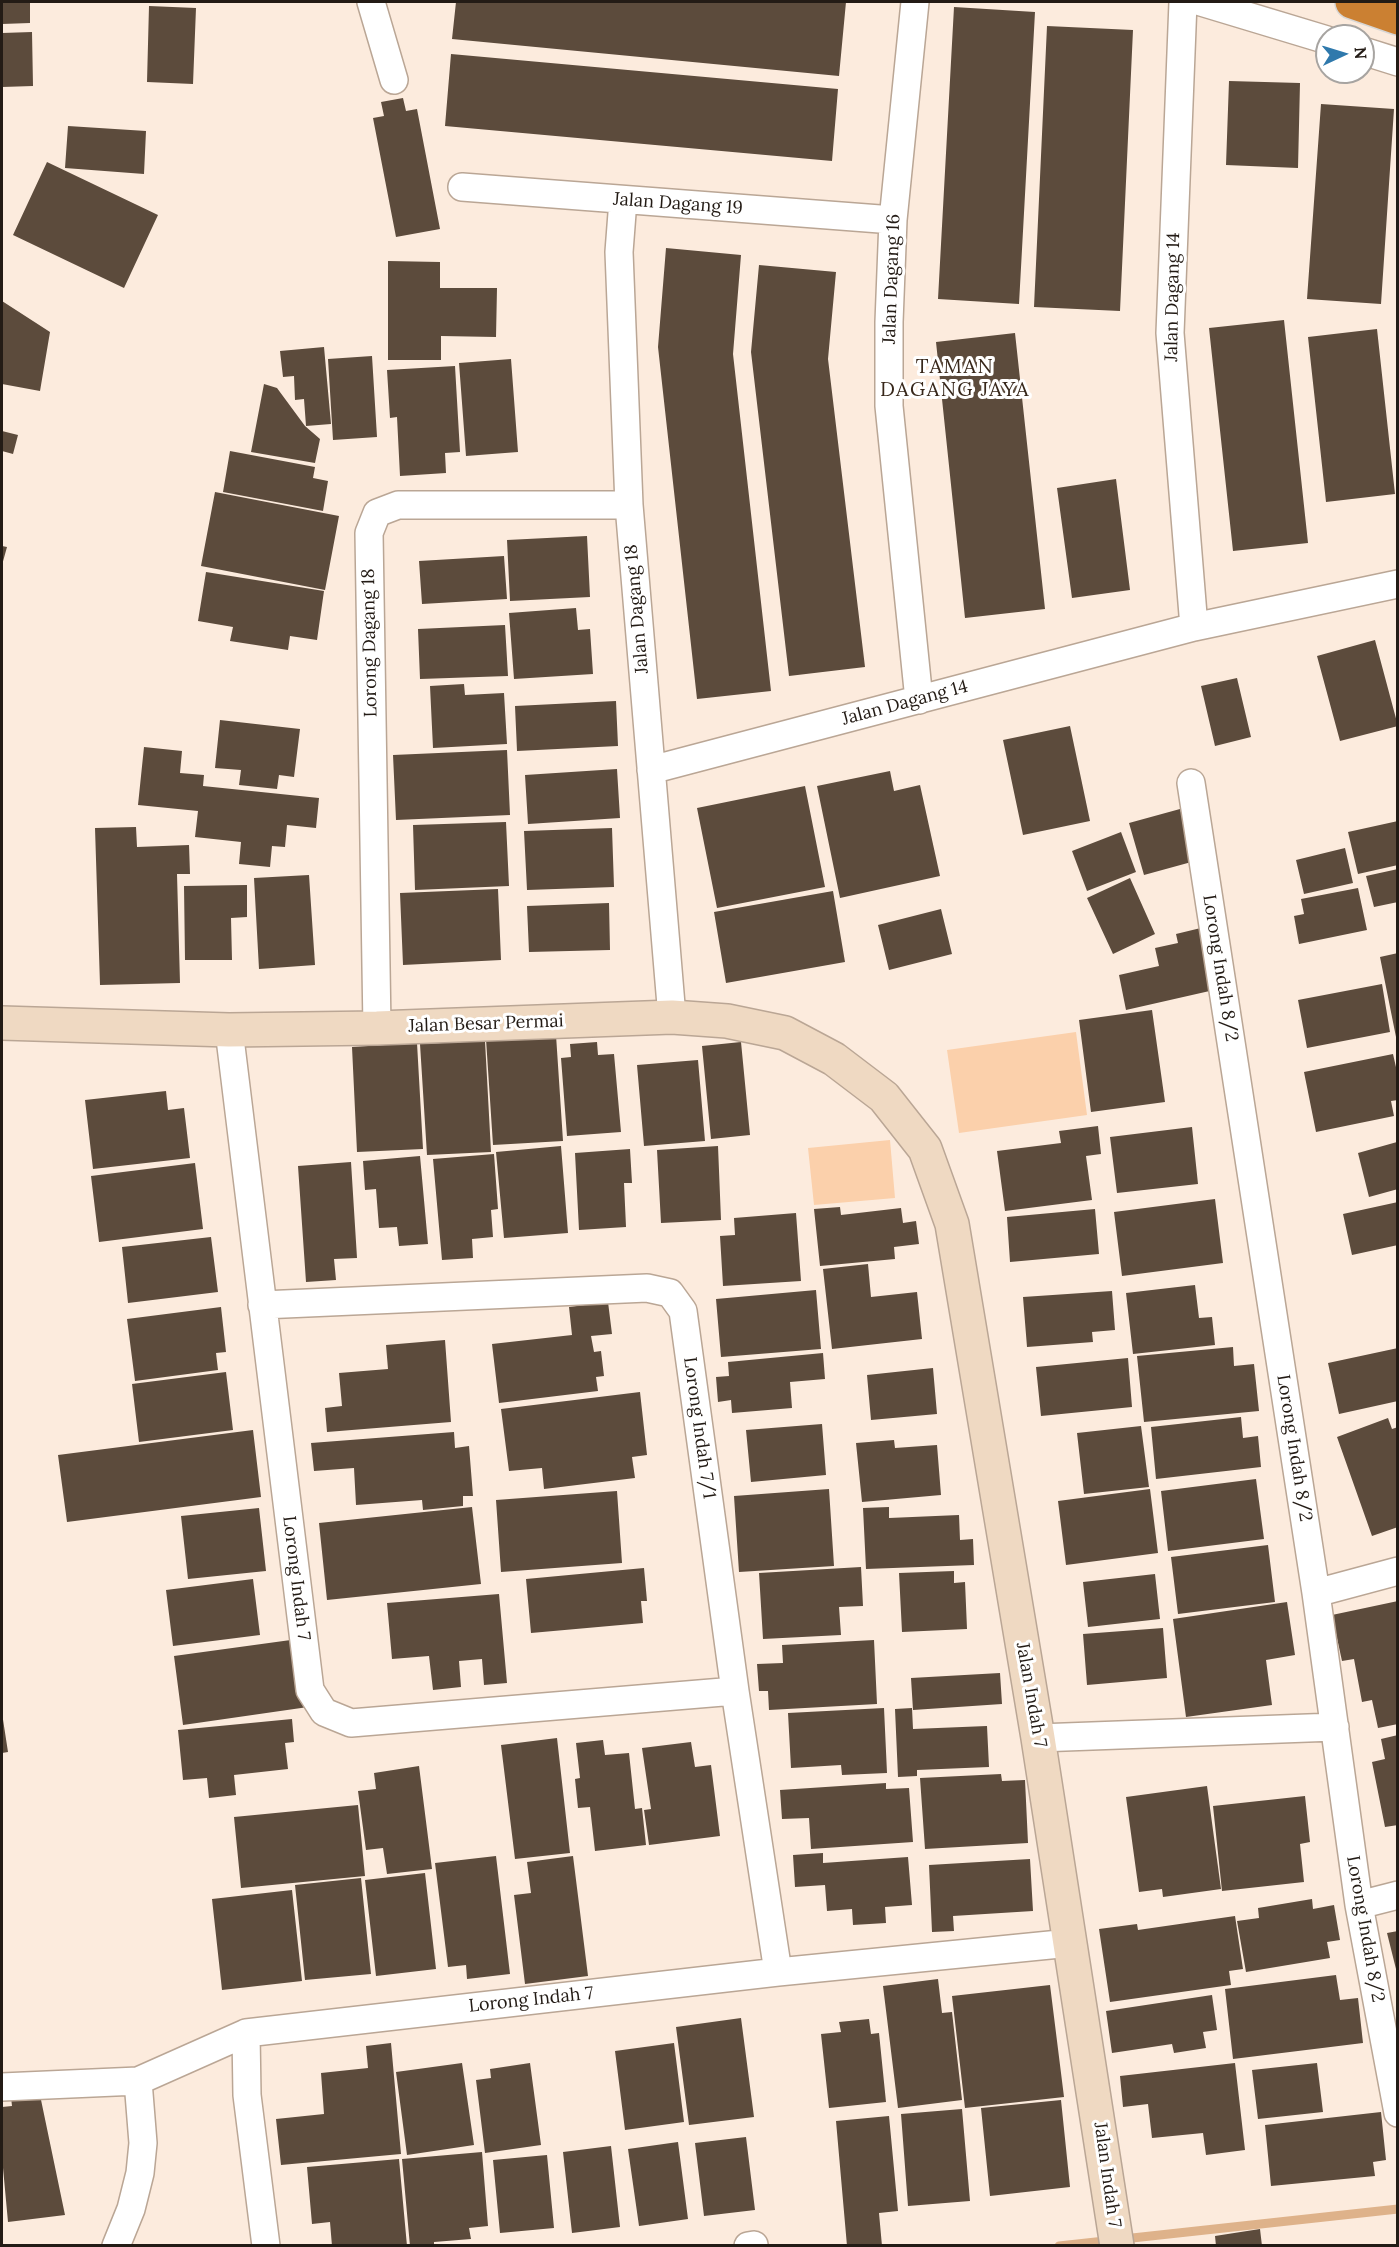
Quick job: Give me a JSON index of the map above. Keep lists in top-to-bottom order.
{
  "streets": {
    "street": [
      "Jalan Dagang 19",
      "Jalan Dagang 16",
      "Jalan Dagang 14",
      "Jalan Dagang 18",
      "Lorong Dagang 18",
      "Lorong Indah 8/2",
      "Jalan Besar Permai",
      "Lorong Indah 7/1",
      "Lorong Indah 7",
      "Jalan Indah 7"
    ]
  },
  "crossings": [
    ["Jalan Dagang 19", "Jalan Dagang 16"],
    ["Jalan Dagang 19", "Jalan Dagang 18"],
    ["Jalan Dagang 16", "Jalan Dagang 14"],
    ["Jalan Dagang 14", "Jalan Dagang 18"],
    ["Jalan Dagang 18", "Lorong Dagang 18"],
    ["Jalan Dagang 18", "Jalan Besar Permai"],
    ["Lorong Dagang 18", "Jalan Besar Permai"],
    ["Jalan Besar Permai", "Lorong Indah 7"],
    ["Jalan Besar Permai", "Jalan Indah 7"],
    ["Lorong Indah 7/1", "Lorong Indah 7"],
    ["Lorong Indah 7", "Jalan Indah 7"]
  ],
  "districts": ["TAMAN DAGANG JAYA"],
  "north": "right"
}
